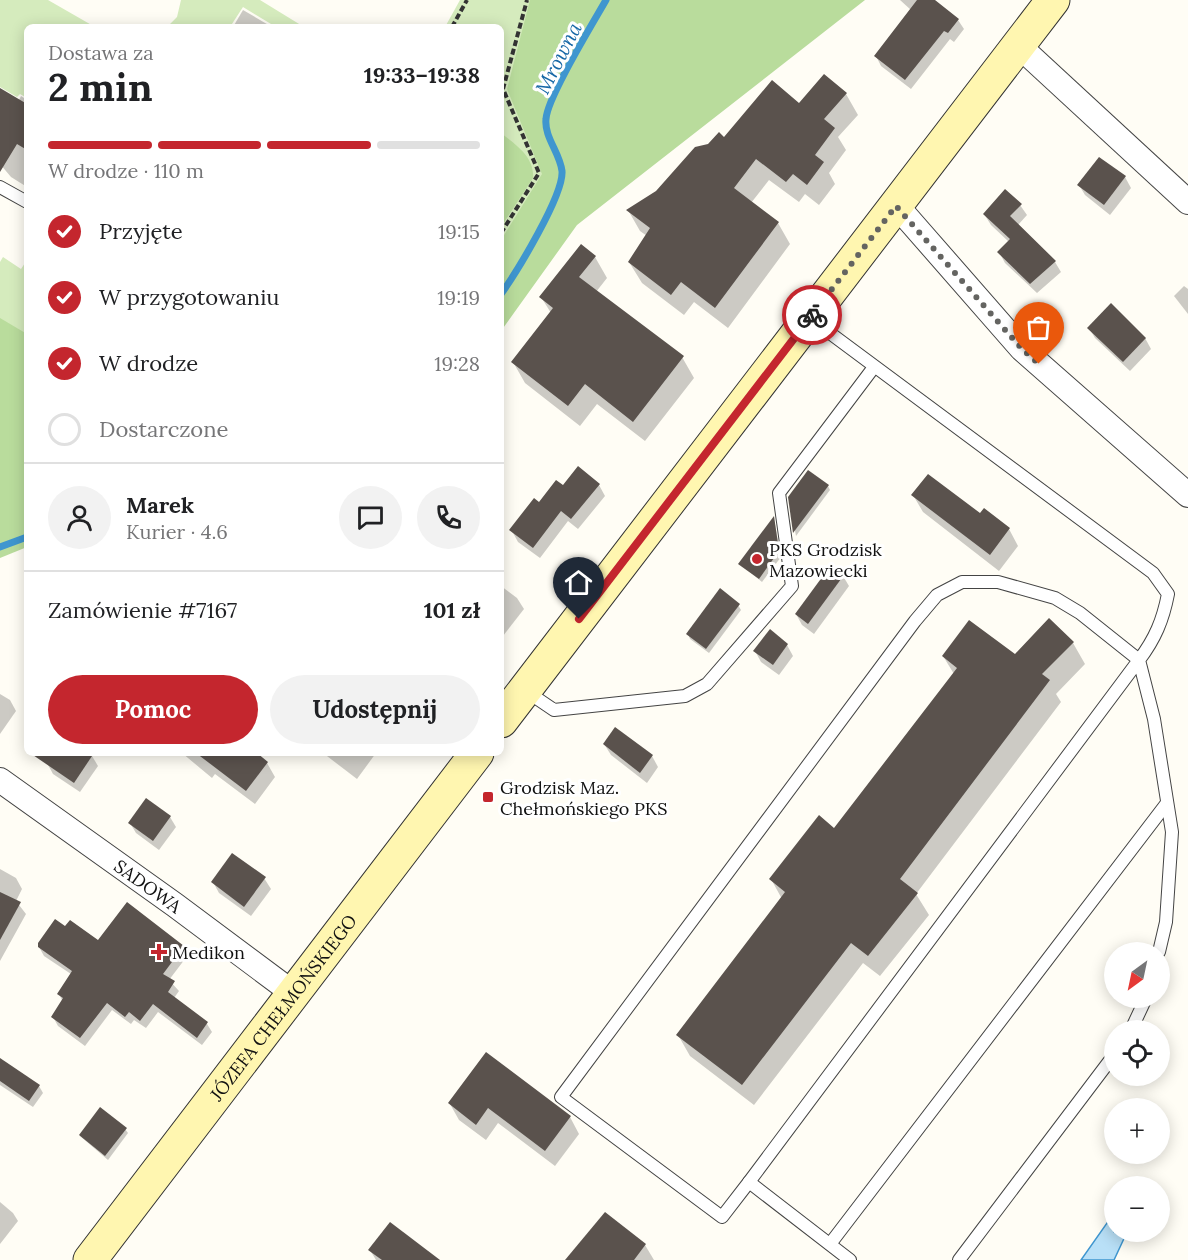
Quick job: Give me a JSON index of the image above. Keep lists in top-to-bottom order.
{
  "streets": {
    "street": ["SADOWA", "JÓZEFA CHEŁMOŃSKIEGO"]
  },
  "crossings": [
    ["SADOWA", "JÓZEFA CHEŁMOŃSKIEGO"]
  ],
  "water": ["Mrowna"],
  "places": {
    "other": ["PKS Grodzisk Mazowiecki"],
    "transit": ["Grodzisk Maz. Chełmońskiego PKS"],
    "health": ["Medikon"]
  },
  "north": "bottom left",
  "page": {
    "heading": ["2 min", "Dostawa za", "19:33–19:38"],
    "panel": [
      "Marek",
      "Kurier · 4.6",
      "Zamówienie #7167",
      "101 zł"
    ],
    "bar": "W drodze · 110 m",
    "list": [
      ["Przyjęte", "19:15"],
      ["W przygotowaniu", "19:19"],
      ["W drodze", "19:28"],
      "Dostarczone"
    ],
    "buttons": ["Pomoc", "Udostępnij"],
    "map_buttons": ["+", "−"]
  }
}
